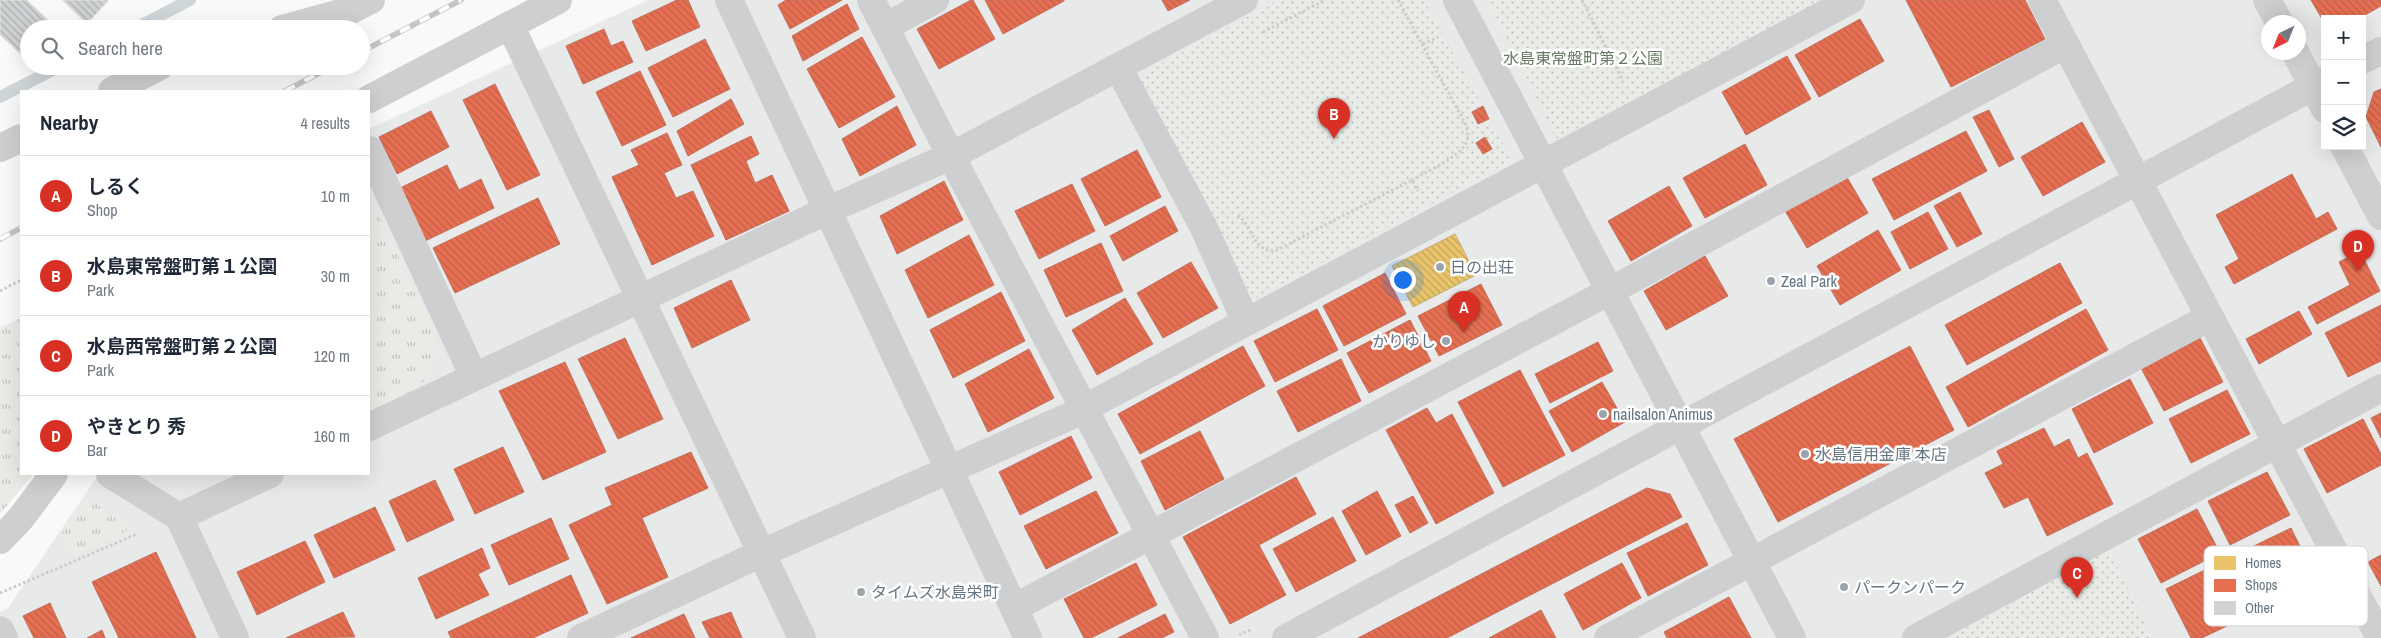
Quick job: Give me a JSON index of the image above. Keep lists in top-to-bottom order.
{
  "parks": ["水島東常盤町第２公園"],
  "places": [
    "日の出荘",
    "Zeal Park",
    "かりゆし",
    "nailsalon Animus",
    "水島信用金庫 本店",
    "パークンパーク",
    "タイムズ水島栄町"
  ],
  "legend": ["Homes", "Shops", "Other"],
  "north": "bottom left",
  "page": {
    "map_buttons": ["+", "−"],
    "search": "Search here",
    "heading": ["Nearby", "4 results"],
    "pins": [
      "B",
      "D",
      "A",
      "C"
    ],
    "list": [
      {
        "mark": "A",
        "name": "しるく",
        "note": "Shop",
        "value": "10 m"
      },
      {
        "mark": "B",
        "name": "水島東常盤町第１公園",
        "note": "Park",
        "value": "30 m"
      },
      {
        "mark": "C",
        "name": "水島西常盤町第２公園",
        "note": "Park",
        "value": "120 m"
      },
      {
        "mark": "D",
        "name": "やきとり 秀",
        "note": "Bar",
        "value": "160 m"
      }
    ]
  }
}
